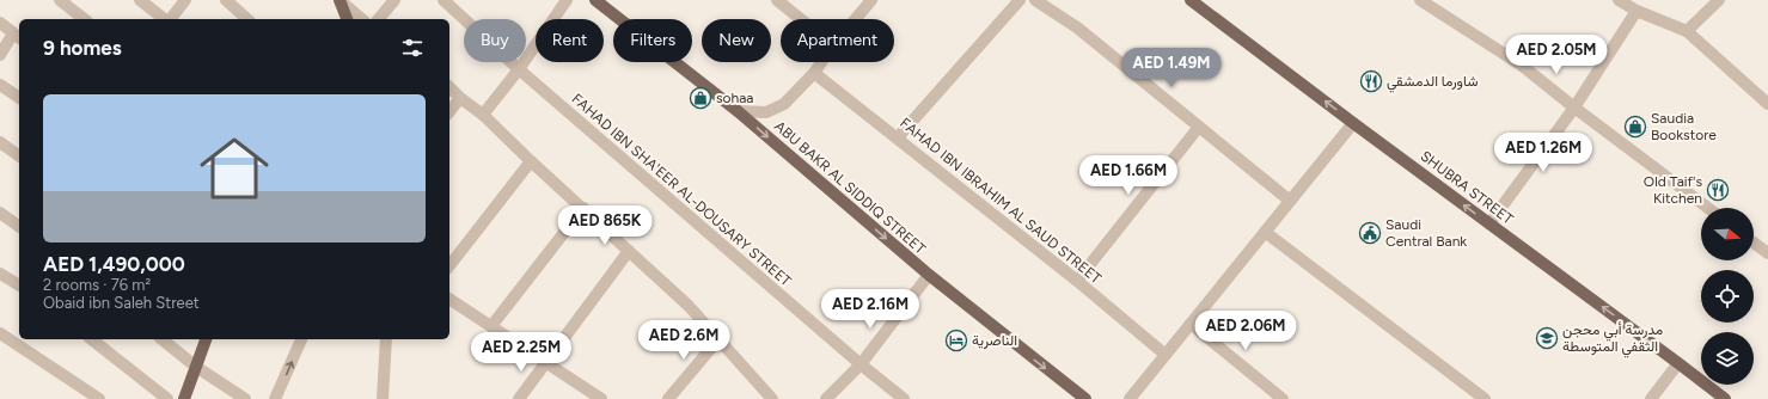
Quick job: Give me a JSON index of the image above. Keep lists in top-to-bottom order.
{
  "streets": {
    "main road": ["ABU BAKR AL SIDDIQ STREET", "SHUBRA STREET"],
    "street": ["FAHAD IBN SHA'EER AL-DOUSARY STREET", "FAHAD IBN IBRAHIM AL SAUD STREET"]
  },
  "one_way": ["ABU BAKR AL SIDDIQ STREET", "SHUBRA STREET"],
  "places": {
    "restaurant": ["شاورما الدمشقي", "Old Taif's Kitchen"],
    "shop": ["sohaa", "Saudia Bookstore"],
    "public building": ["Saudi Central Bank"],
    "school or university": ["مدرسة أبي محجن الثقفي المتوسطة"],
    "hotel": ["الناصرية"]
  },
  "north": "right",
  "page": {
    "chip": [
      "Buy",
      "Rent",
      "Filters",
      "New",
      "Apartment"
    ],
    "heading": "9 homes",
    "price": [
      "AED 2.05M",
      "AED 1.49M",
      "AED 1.26M",
      "AED 1.66M",
      "AED 865K",
      "AED 2.16M",
      "AED 2.06M",
      "AED 2.6M",
      "AED 2.25M"
    ],
    "list": [
      {
        "name": "AED 1,490,000",
        "note": "2 rooms · 76 m² · Obaid ibn Saleh Street"
      }
    ]
  }
}
